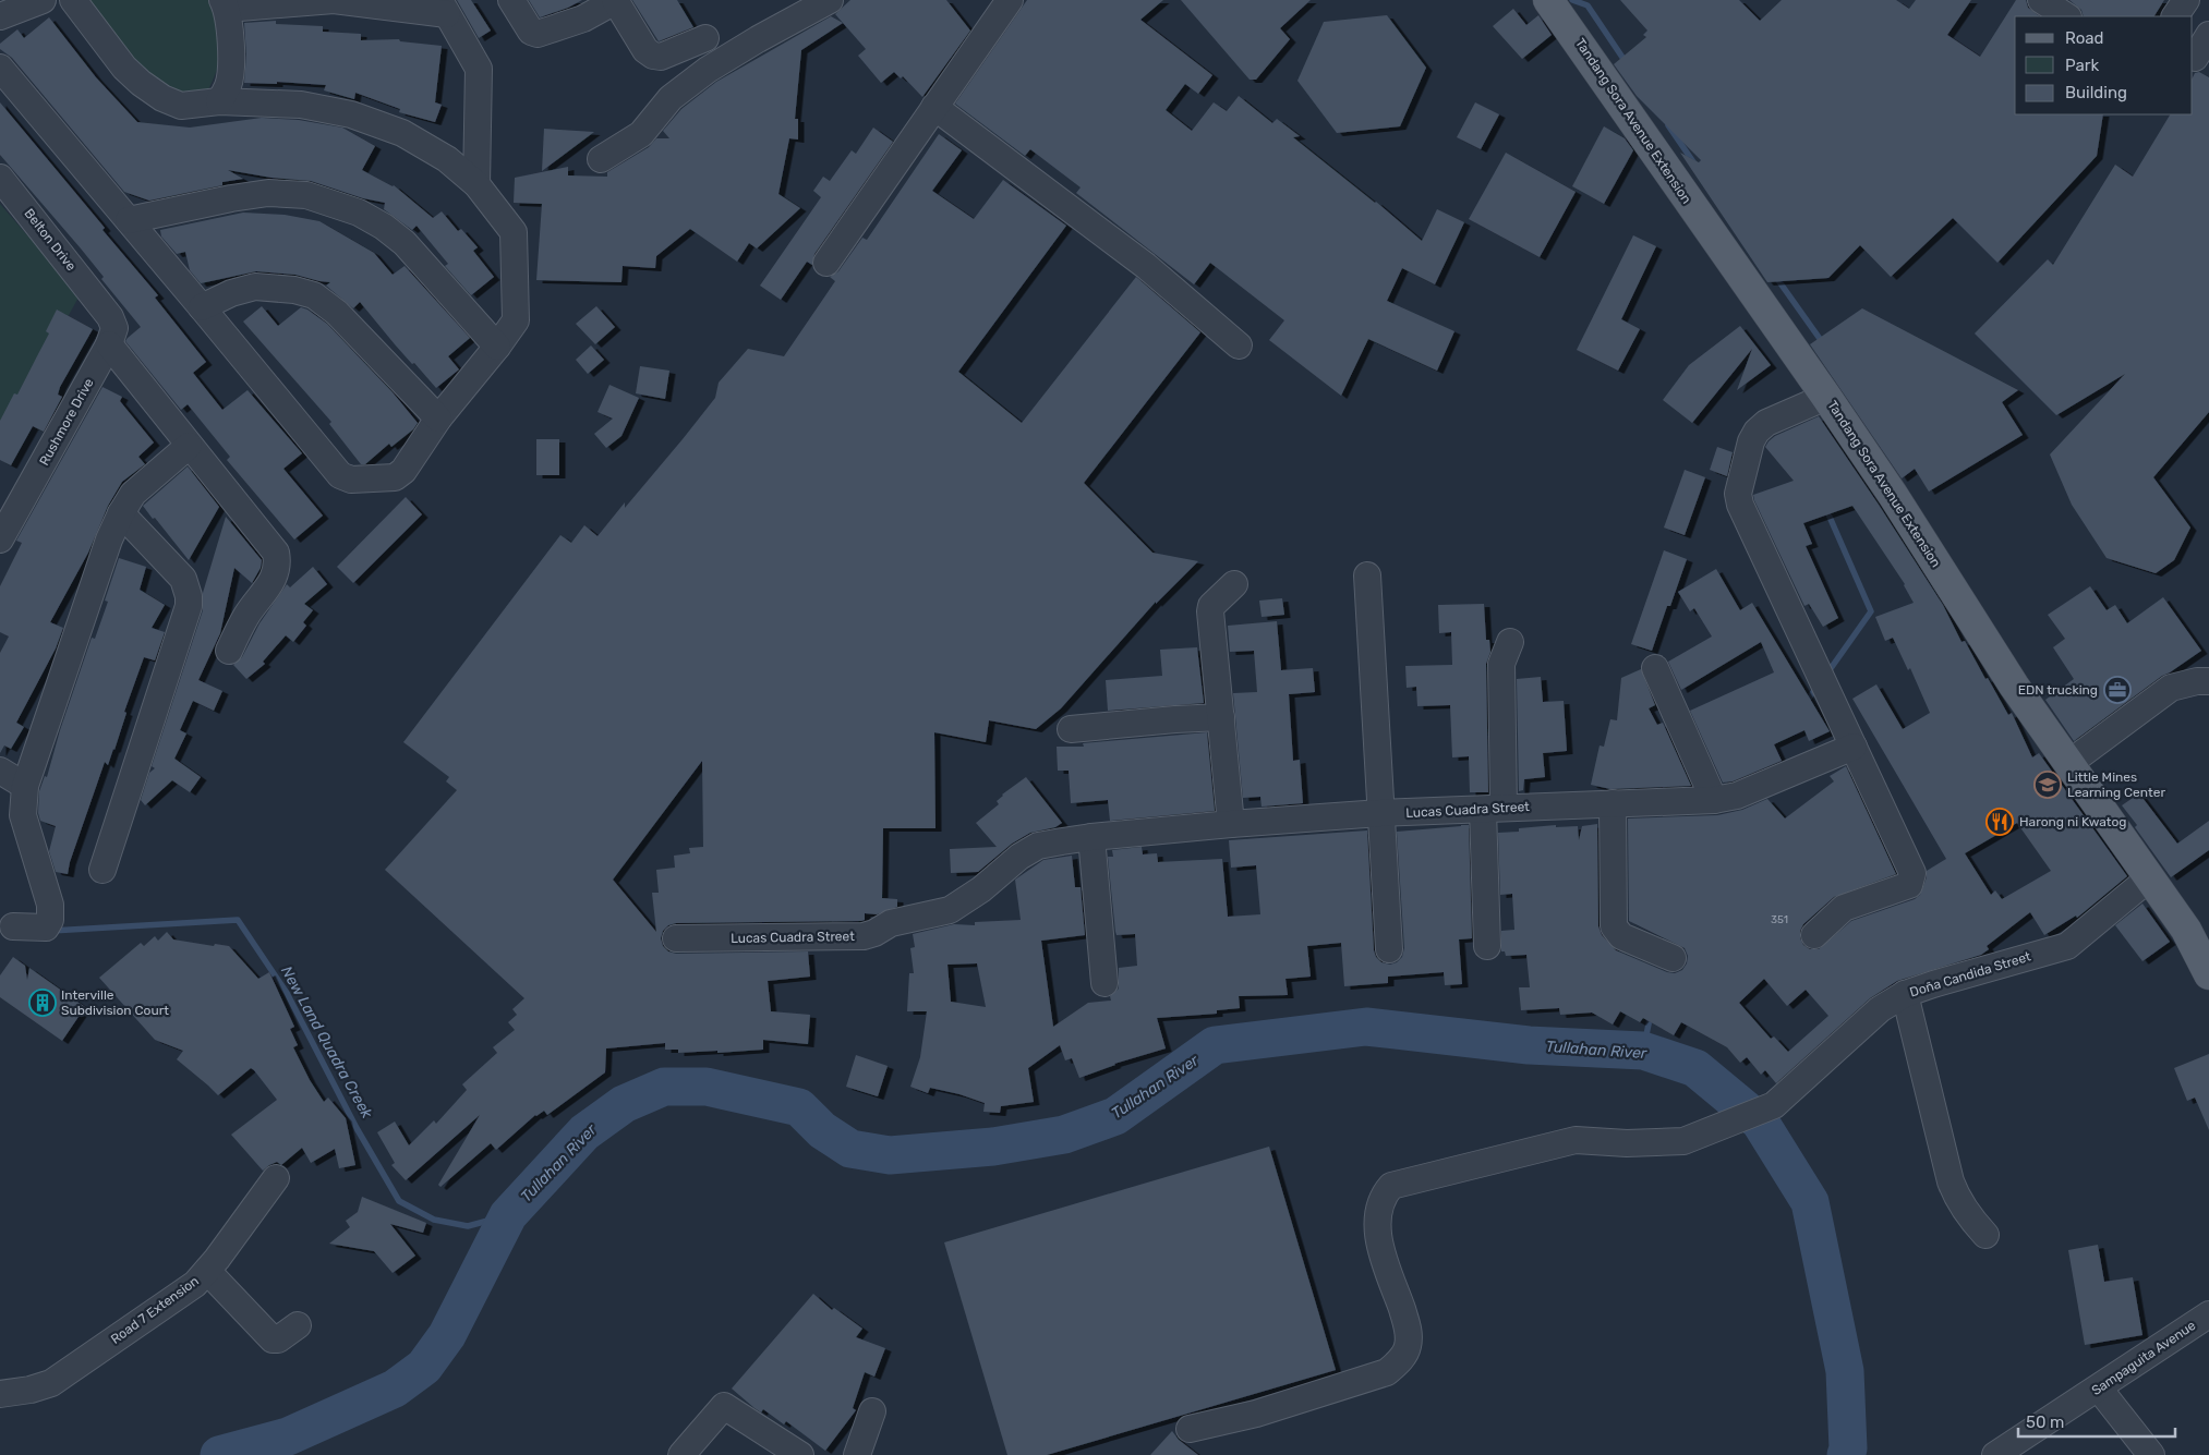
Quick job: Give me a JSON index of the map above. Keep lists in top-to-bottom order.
{
  "streets": {
    "main road": ["Tandang Sora Avenue Extension"],
    "street": [
      "Belton Drive",
      "Rushmore Drive",
      "Lucas Cuadra Street",
      "Doña Candida Street",
      "Road 7 Extension",
      "Sampaguita Avenue"
    ]
  },
  "crossings": [
    ["Tandang Sora Avenue Extension", "Doña Candida Street"],
    ["Belton Drive", "Rushmore Drive"]
  ],
  "water": ["New Land Quadra Creek", "Tullahan River"],
  "places": {
    "office": ["EDN trucking"],
    "school or university": ["Little Mines Learning Center"],
    "restaurant": ["Harong ni Kwatog"],
    "building": ["Interville Subdivision Court"]
  },
  "house_numbers": ["351"],
  "legend": ["Road", "Park", "Building"],
  "scale_bar": "50 m"
}
